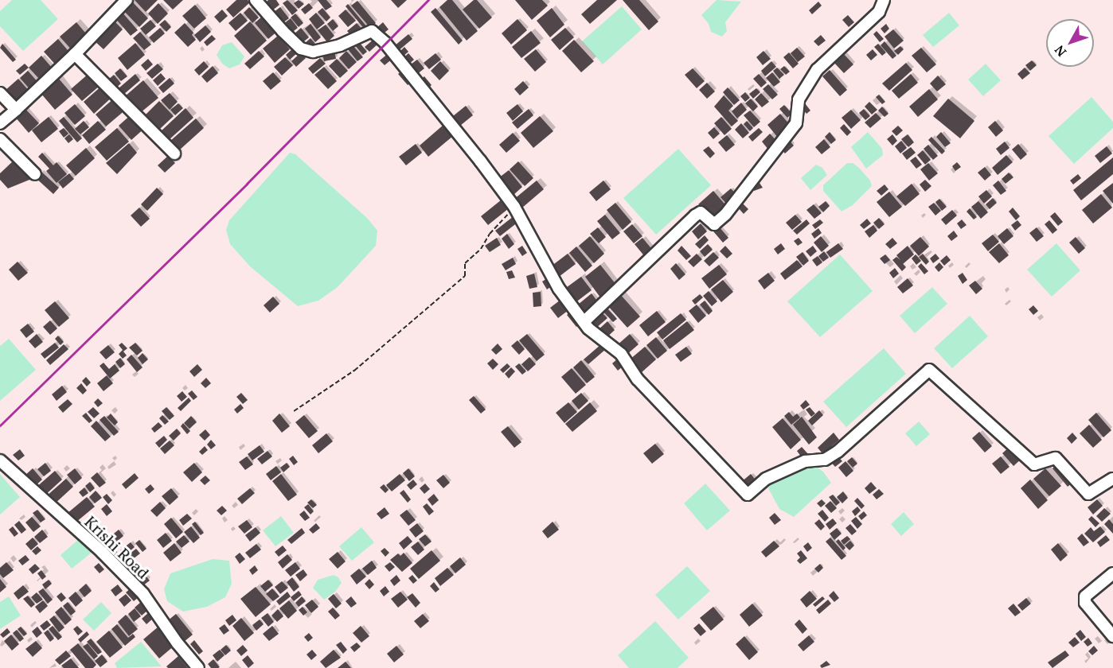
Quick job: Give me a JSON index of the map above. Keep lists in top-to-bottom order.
{
  "streets": {
    "street": ["Krishi Road"]
  },
  "north": "bottom left"
}
